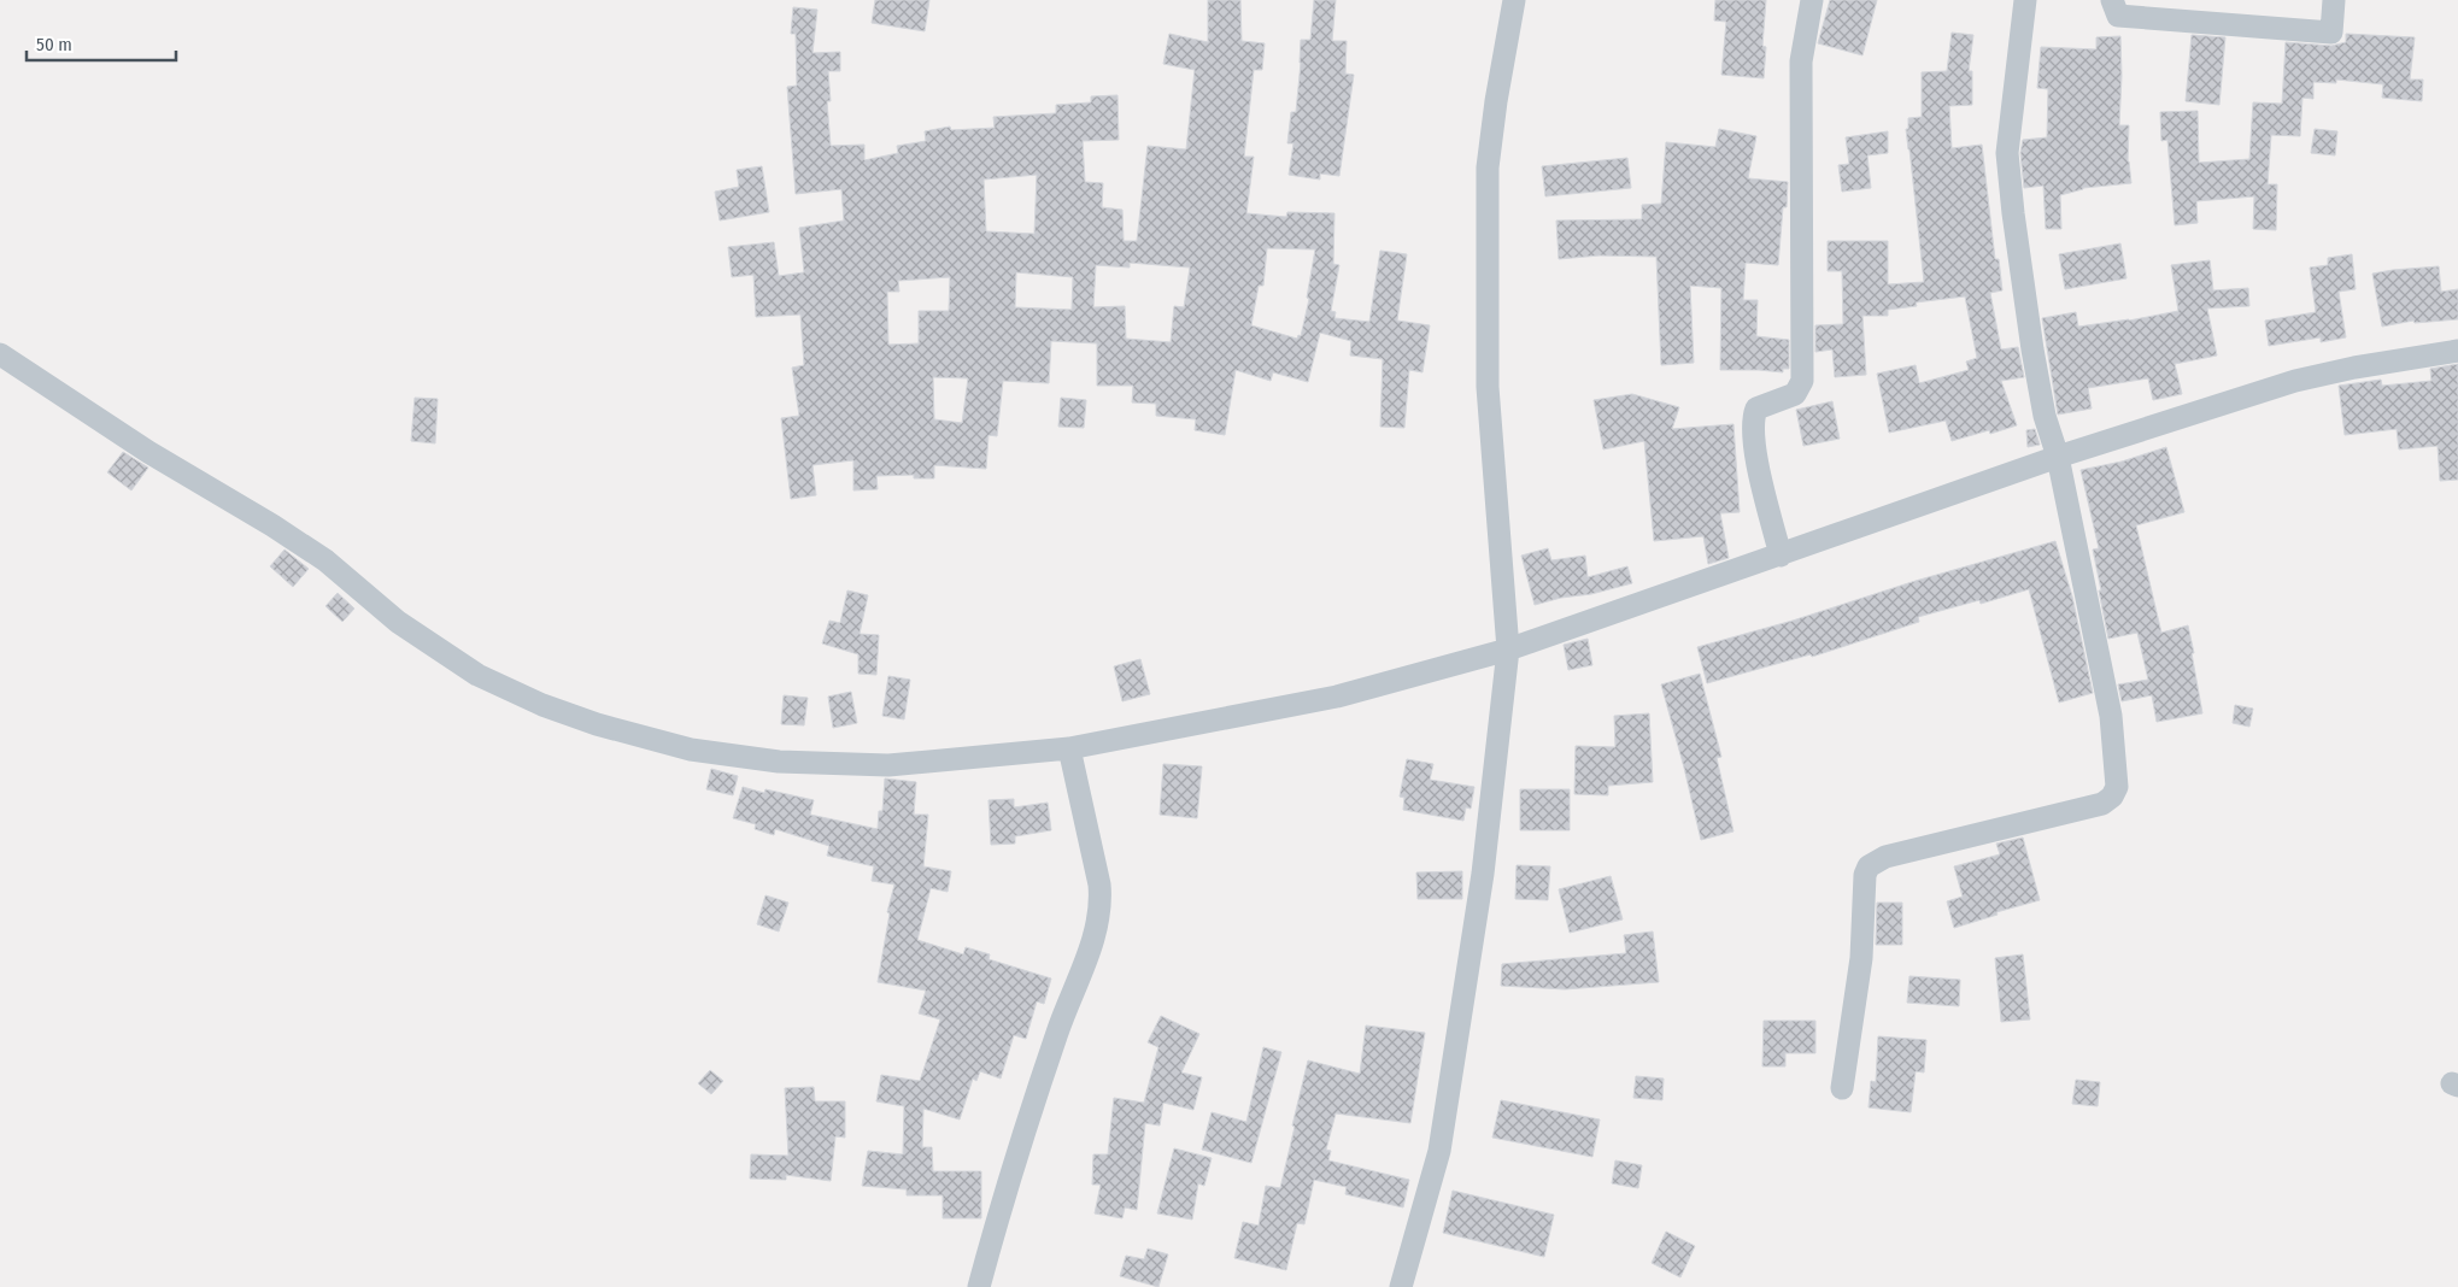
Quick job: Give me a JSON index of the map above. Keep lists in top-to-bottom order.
{
  "scale_bar": "50 m"
}
